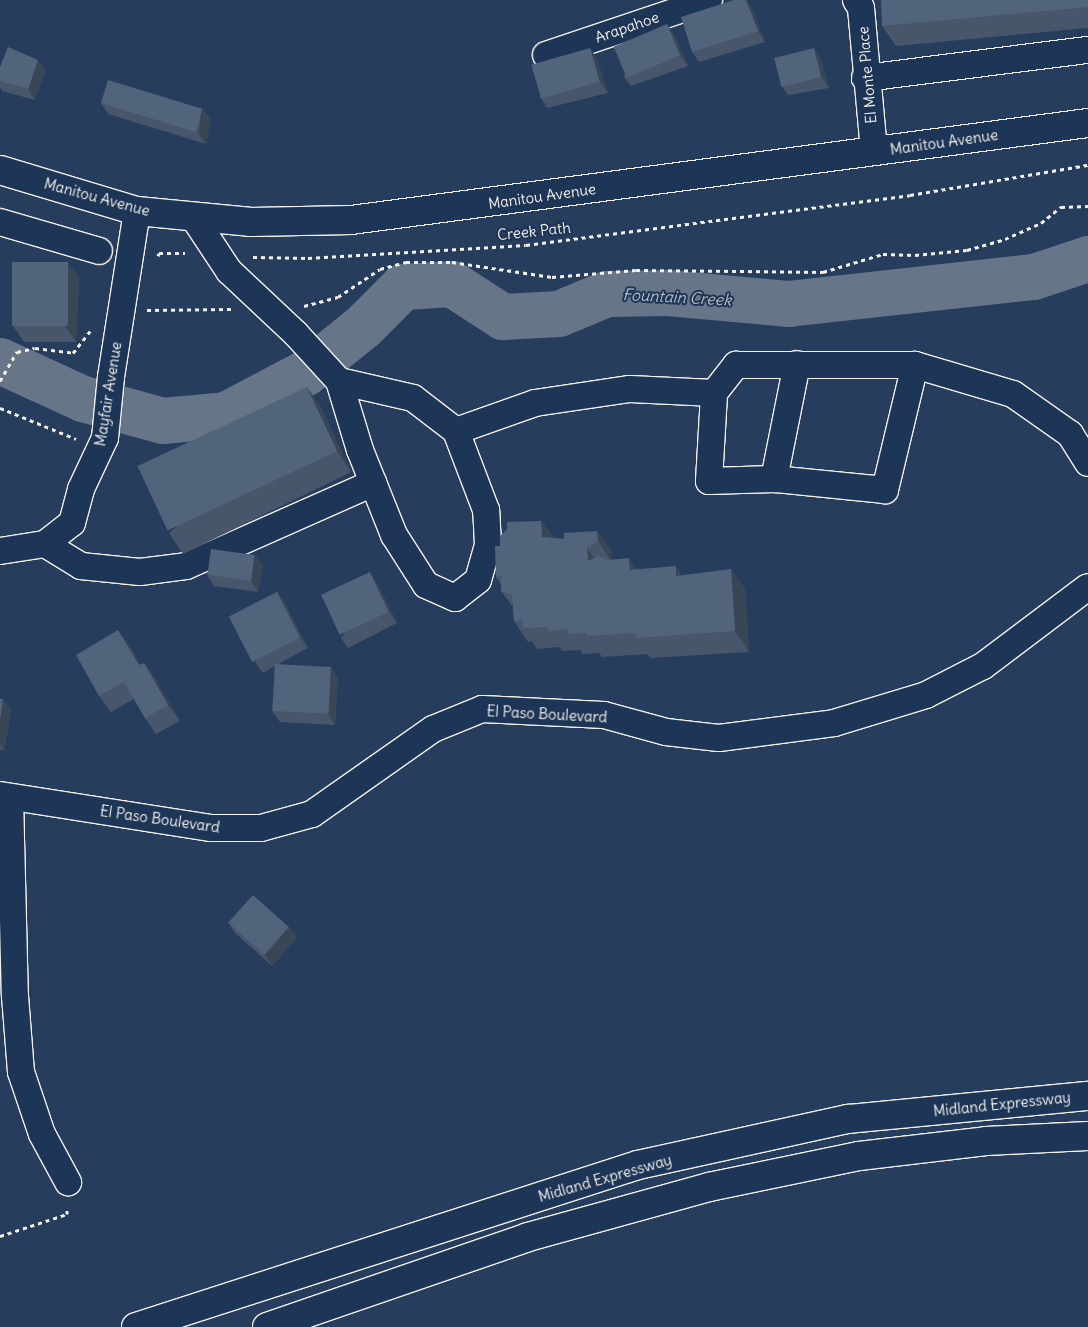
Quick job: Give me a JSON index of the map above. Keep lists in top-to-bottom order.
{
  "streets": {
    "main road": ["Manitou Avenue", "Midland Expressway"],
    "street": [
      "Arapahoe",
      "El Monte Place",
      "Mayfair Avenue",
      "El Paso Boulevard"
    ],
    "path": ["Creek Path"]
  },
  "crossings": [
    ["El Monte Place", "Manitou Avenue"],
    ["Manitou Avenue", "Mayfair Avenue"]
  ],
  "water": ["Fountain Creek"]
}
